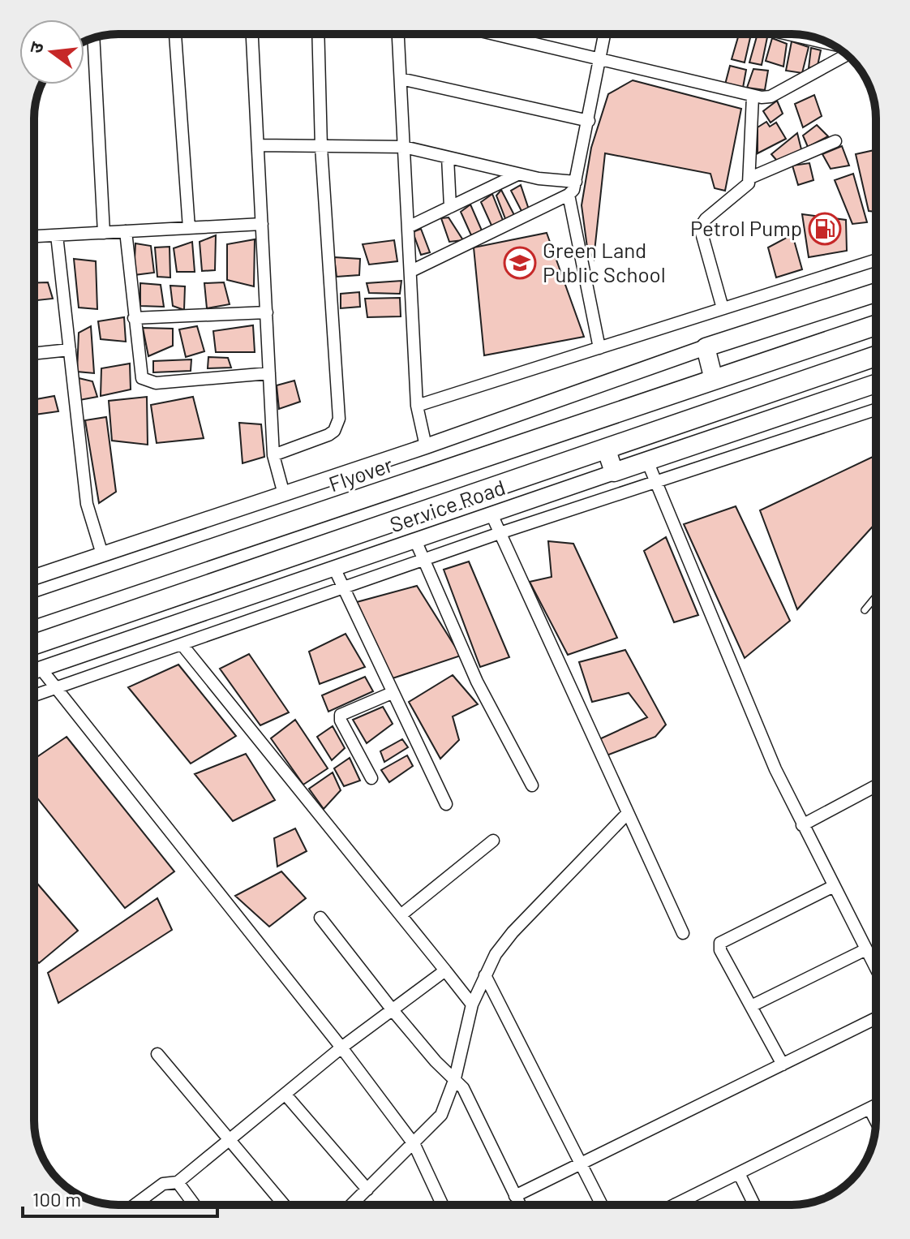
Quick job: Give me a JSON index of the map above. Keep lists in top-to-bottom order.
{
  "streets": {
    "highway": ["Flyover"],
    "main road": ["Service Road"]
  },
  "places": {
    "fuel station": ["Petrol Pump"],
    "school or university": ["Green Land Public School"]
  },
  "scale_bar": "100 m",
  "north": "left"
}
